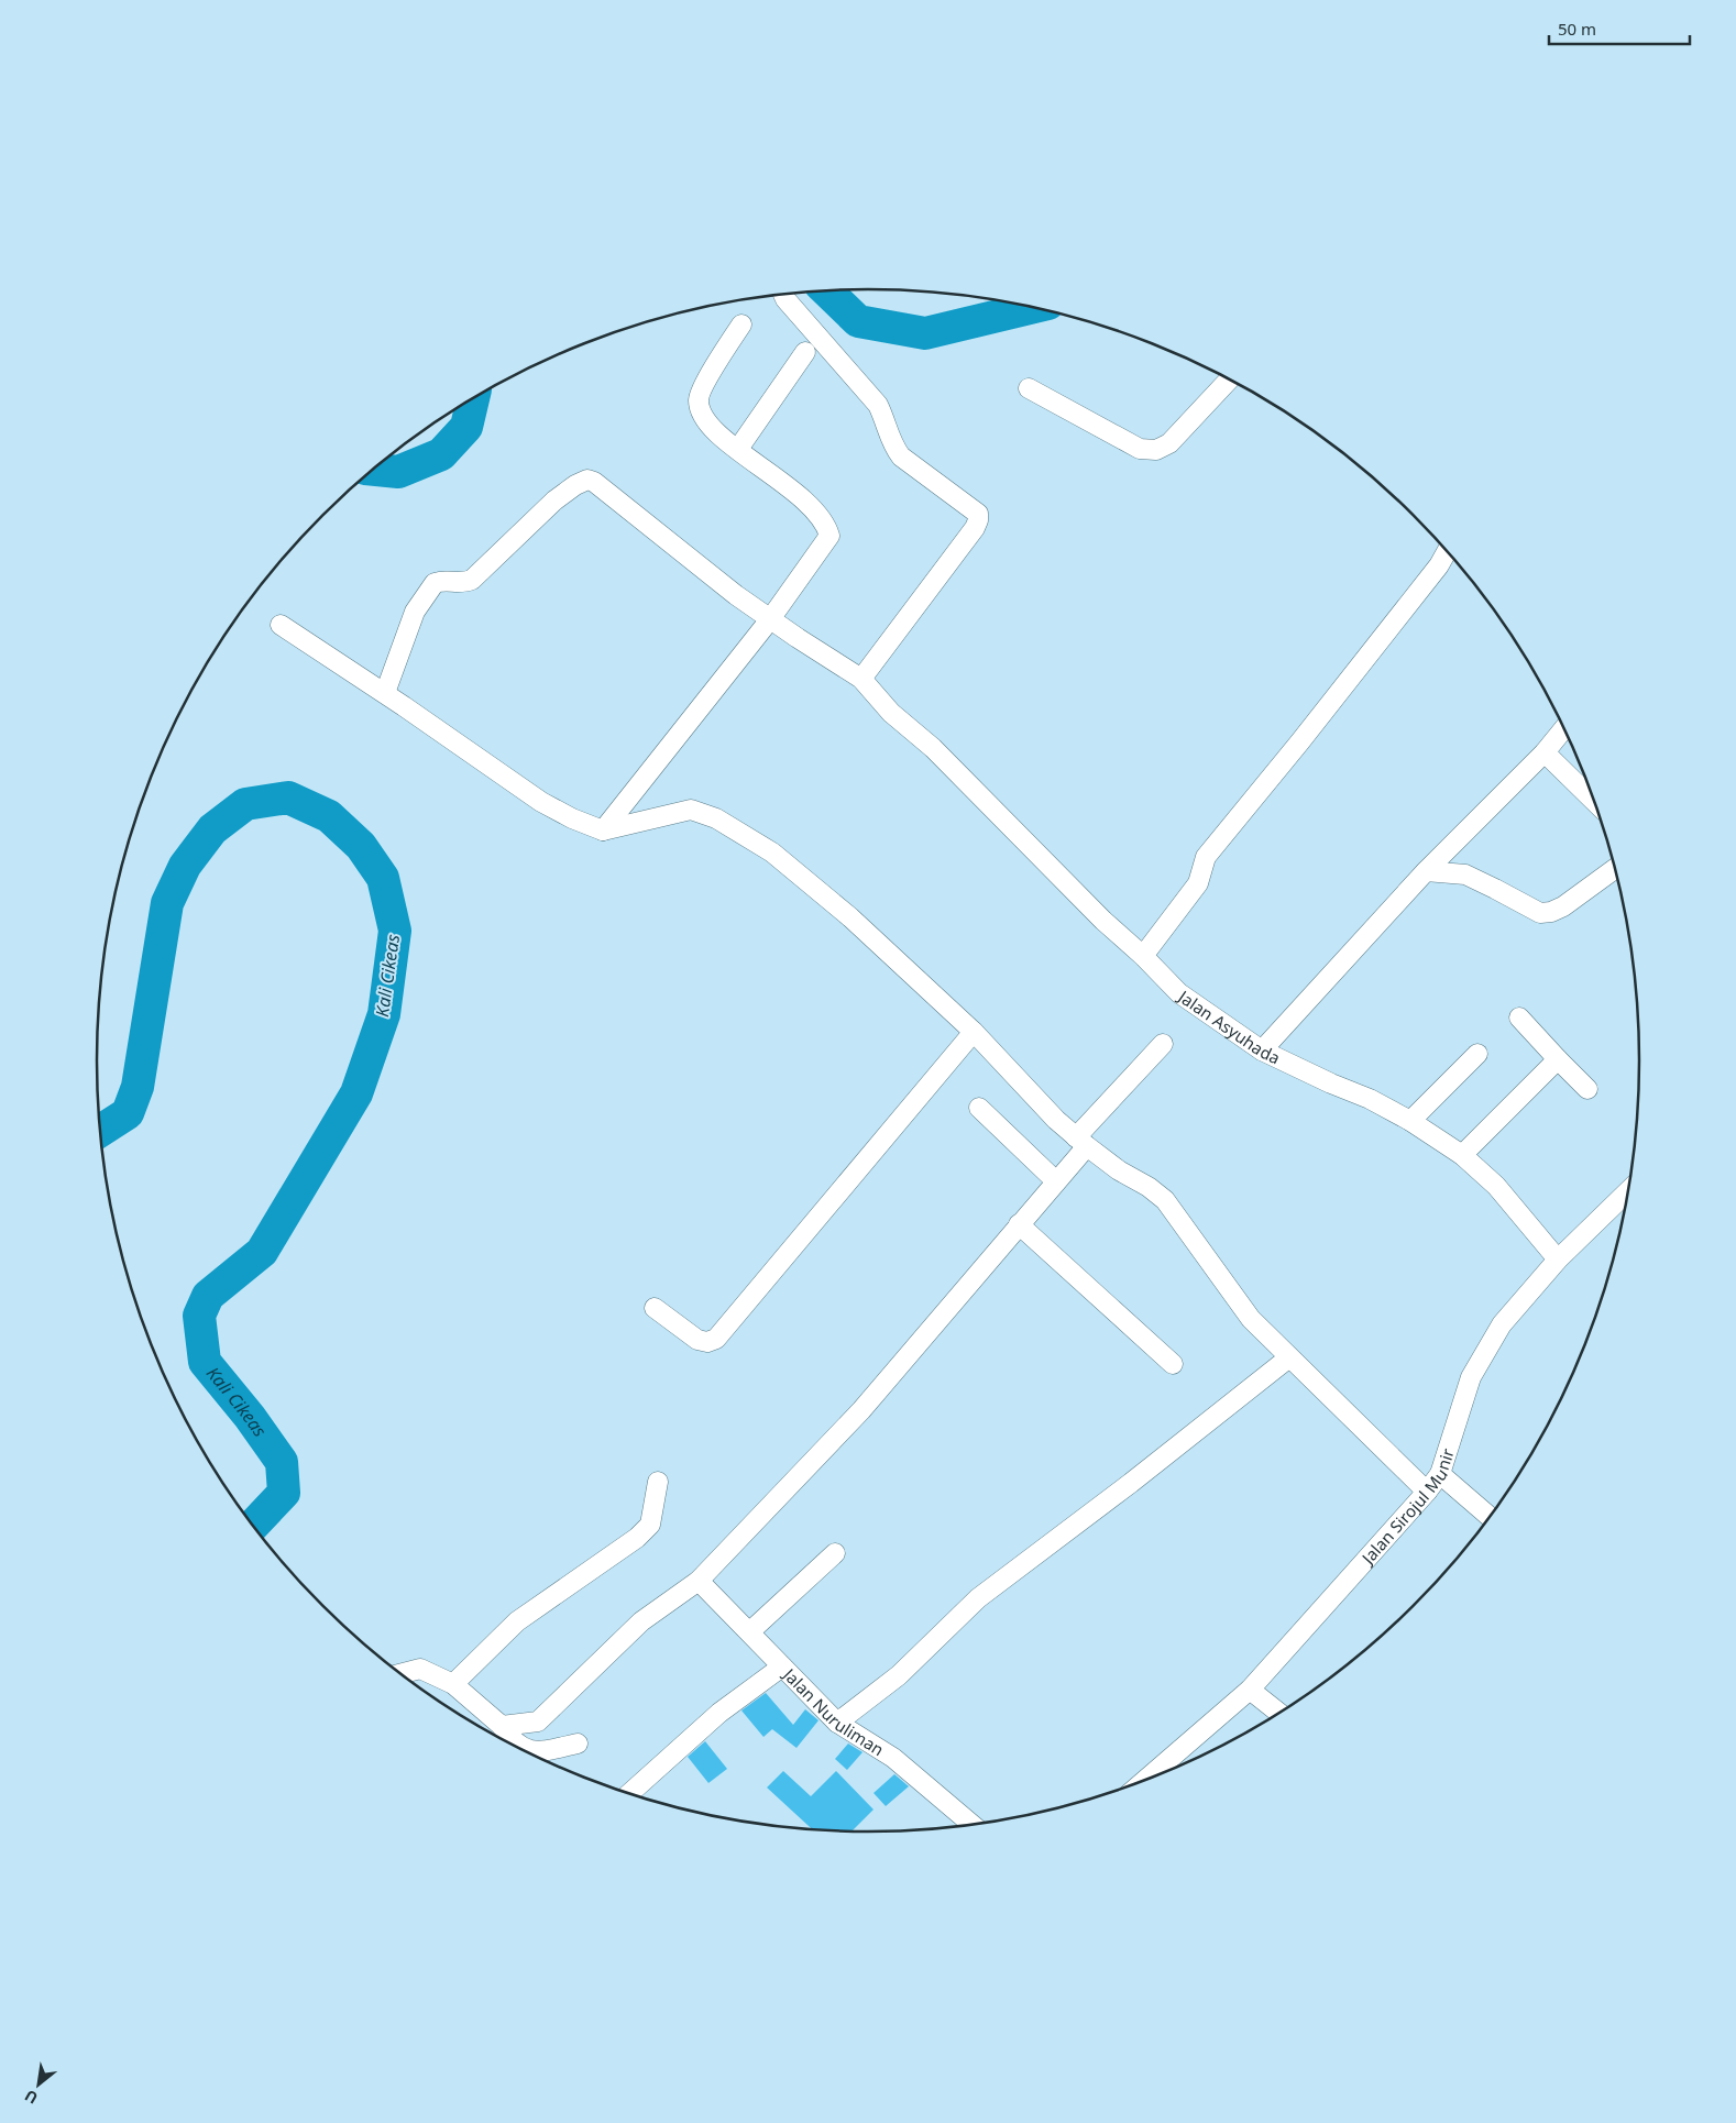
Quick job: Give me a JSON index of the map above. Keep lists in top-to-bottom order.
{
  "streets": {
    "street": ["Jalan Asyuhada", "Jalan Sirojul Munir", "Jalan Nuruliman"]
  },
  "crossings": [
    ["Jalan Asyuhada", "Jalan Sirojul Munir"]
  ],
  "water": ["Kali Cikeas"],
  "scale_bar": "50 m",
  "north": "bottom left"
}
